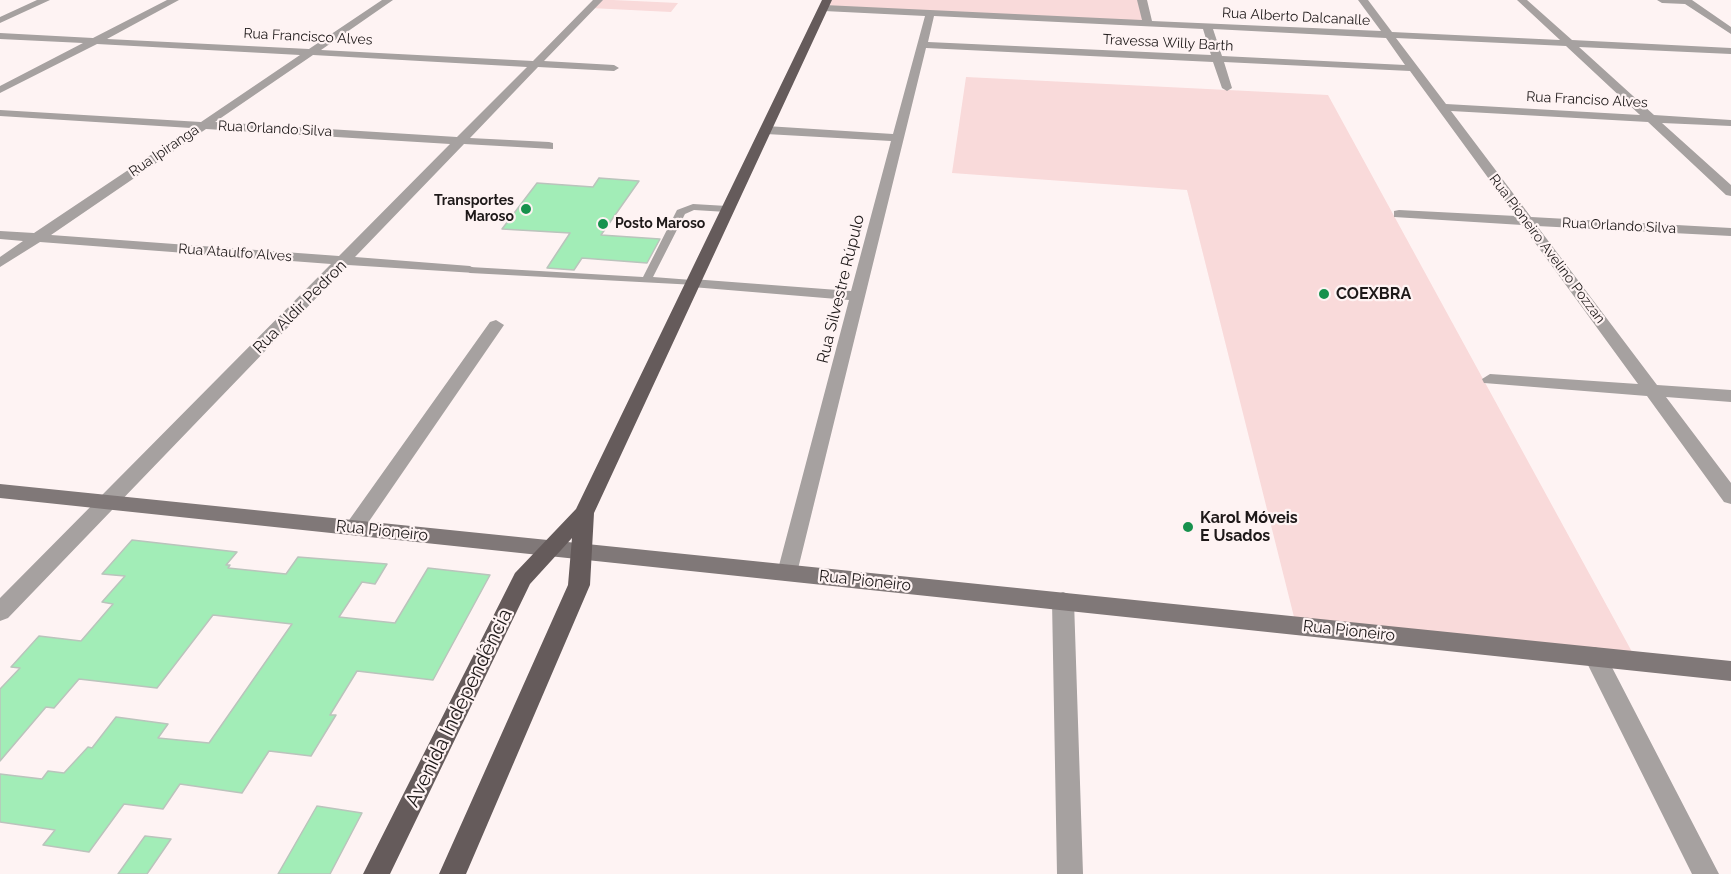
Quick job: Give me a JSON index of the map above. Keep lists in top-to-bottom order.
{
  "streets": {
    "main road": ["Avenida Independência"],
    "street": [
      "Rua Alberto Dalcanalle",
      "Rua Francisco Alves",
      "Travessa Willy Barth",
      "Rua Franciso Alves",
      "Rua Orlando Silva",
      "Rua Ipiranga",
      "Rua Pioneiro Avelino Pozzan",
      "Rua Ataulfo Alves",
      "Rua Silvestre Rúpulo",
      "Rua Aldir Pedron",
      "Rua Pioneiro"
    ]
  },
  "crossings": [
    ["Rua Alberto Dalcanalle", "Rua Pioneiro Avelino Pozzan"],
    ["Rua Alberto Dalcanalle", "Rua Silvestre Rúpulo"],
    ["Rua Francisco Alves", "Rua Ipiranga"],
    ["Rua Francisco Alves", "Rua Aldir Pedron"],
    ["Travessa Willy Barth", "Rua Pioneiro Avelino Pozzan"],
    ["Travessa Willy Barth", "Rua Silvestre Rúpulo"],
    ["Rua Franciso Alves", "Rua Pioneiro Avelino Pozzan"],
    ["Rua Orlando Silva", "Rua Ipiranga"],
    ["Rua Orlando Silva", "Rua Pioneiro Avelino Pozzan"],
    ["Rua Orlando Silva", "Rua Aldir Pedron"],
    ["Rua Ipiranga", "Rua Ataulfo Alves"],
    ["Rua Ataulfo Alves", "Rua Aldir Pedron"],
    ["Rua Silvestre Rúpulo", "Rua Pioneiro"],
    ["Rua Aldir Pedron", "Rua Pioneiro"],
    ["Rua Pioneiro", "Avenida Independência"]
  ],
  "places": [
    "Transportes Maroso",
    "Posto Maroso",
    "COEXBRA",
    "Karol Móveis E Usados"
  ]
}
